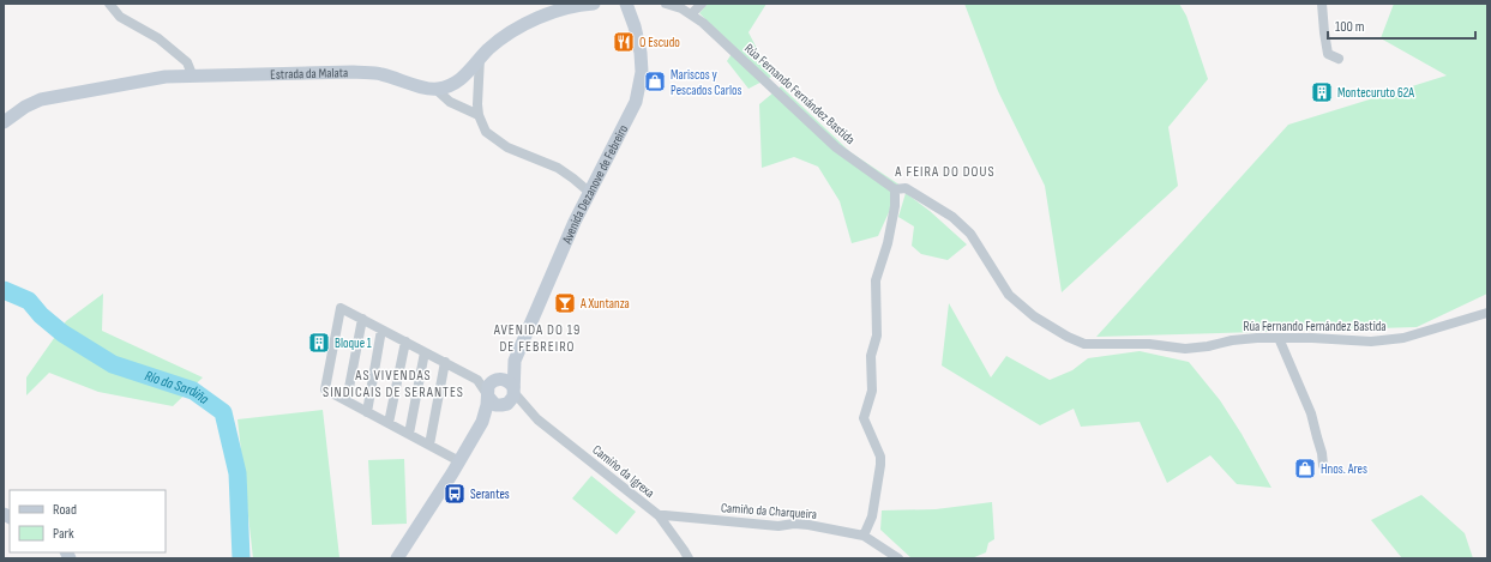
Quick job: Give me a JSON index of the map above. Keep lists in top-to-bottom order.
{
  "streets": {
    "main road": ["Estrada da Malata", "Avenida Dezanove de Febreiro"],
    "street": ["Rúa Fernando Fernández Bastida", "Camiño da Igrexa", "Camiño da Charqueira"]
  },
  "crossings": [
    ["Camiño da Igrexa", "Camiño da Charqueira"]
  ],
  "districts": ["A FEIRA DO DOUS", "AVENIDA DO 19 DE FEBREIRO", "AS VIVENDAS SINDICAIS DE SERANTES"],
  "water": ["Río da Sardiña"],
  "places": {
    "restaurant": ["O Escudo"],
    "shop": ["Mariscos y Pescados Carlos", "Hnos. Ares"],
    "building": ["Montecuruto 62A", "Bloque 1"],
    "bar": ["A Xuntanza"],
    "bus stop": ["Serantes"]
  },
  "legend": ["Road", "Park"],
  "scale_bar": "100 m"
}
